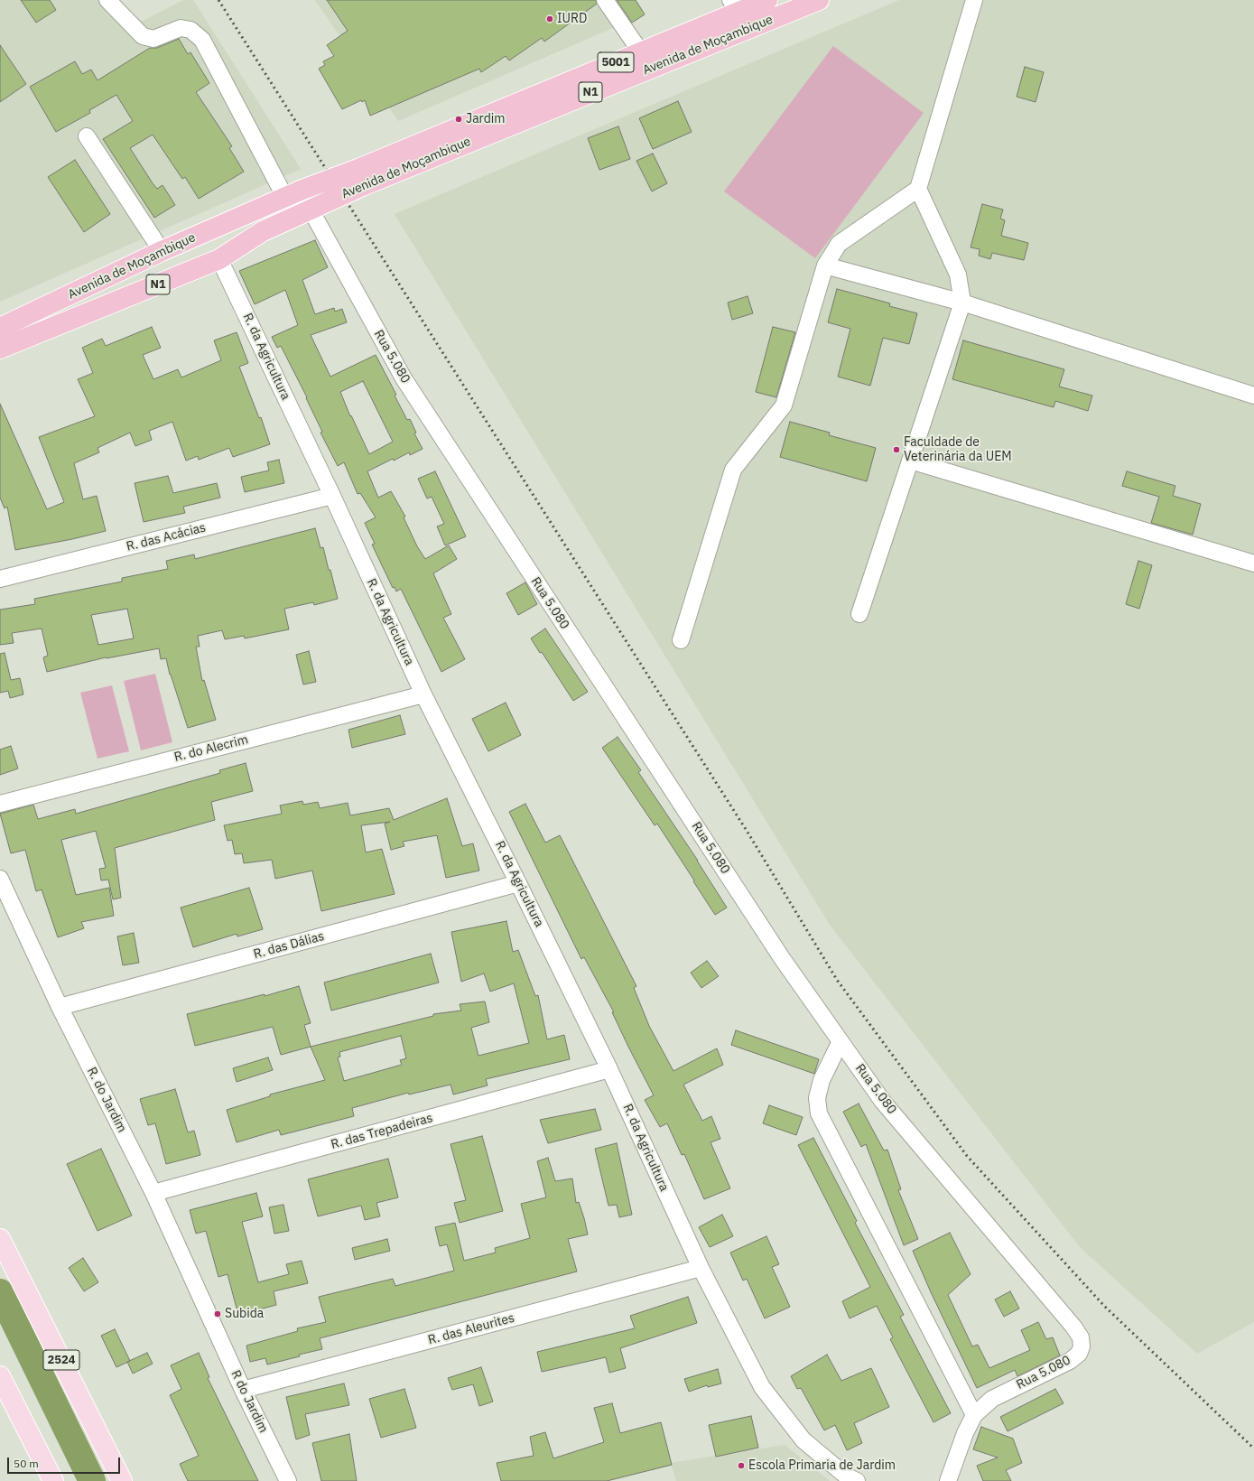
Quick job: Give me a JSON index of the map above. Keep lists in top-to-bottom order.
{
  "streets": {
    "highway": ["Avenida de Moçambique", "5001", "N1"],
    "main road": ["2524"],
    "street": [
      "R. da Agricultura",
      "Rua 5.080",
      "R. das Acácias",
      "R. do Alecrim",
      "R. das Dálias",
      "R. do Jardim",
      "R. das Trepadeiras",
      "R. das Aleurites",
      "R do Jardim"
    ]
  },
  "crossings": [
    ["Avenida de Moçambique", "5001"],
    ["Avenida de Moçambique", "R. da Agricultura"],
    ["Avenida de Moçambique", "Rua 5.080"],
    ["R. da Agricultura", "R. das Acácias"],
    ["R. da Agricultura", "R. do Alecrim"],
    ["R. da Agricultura", "R. das Dálias"],
    ["R. da Agricultura", "R. das Trepadeiras"],
    ["R. da Agricultura", "R. das Aleurites"],
    ["R. das Dálias", "R. do Jardim"],
    ["R. do Jardim", "R. das Trepadeiras"],
    ["R. do Jardim", "R do Jardim"],
    ["R. das Aleurites", "R do Jardim"]
  ],
  "places": [
    "IURD",
    "Jardim",
    "Faculdade de Veterinária da UEM",
    "Subida",
    "Escola Primaria de Jardim"
  ],
  "scale_bar": "50 m"
}
